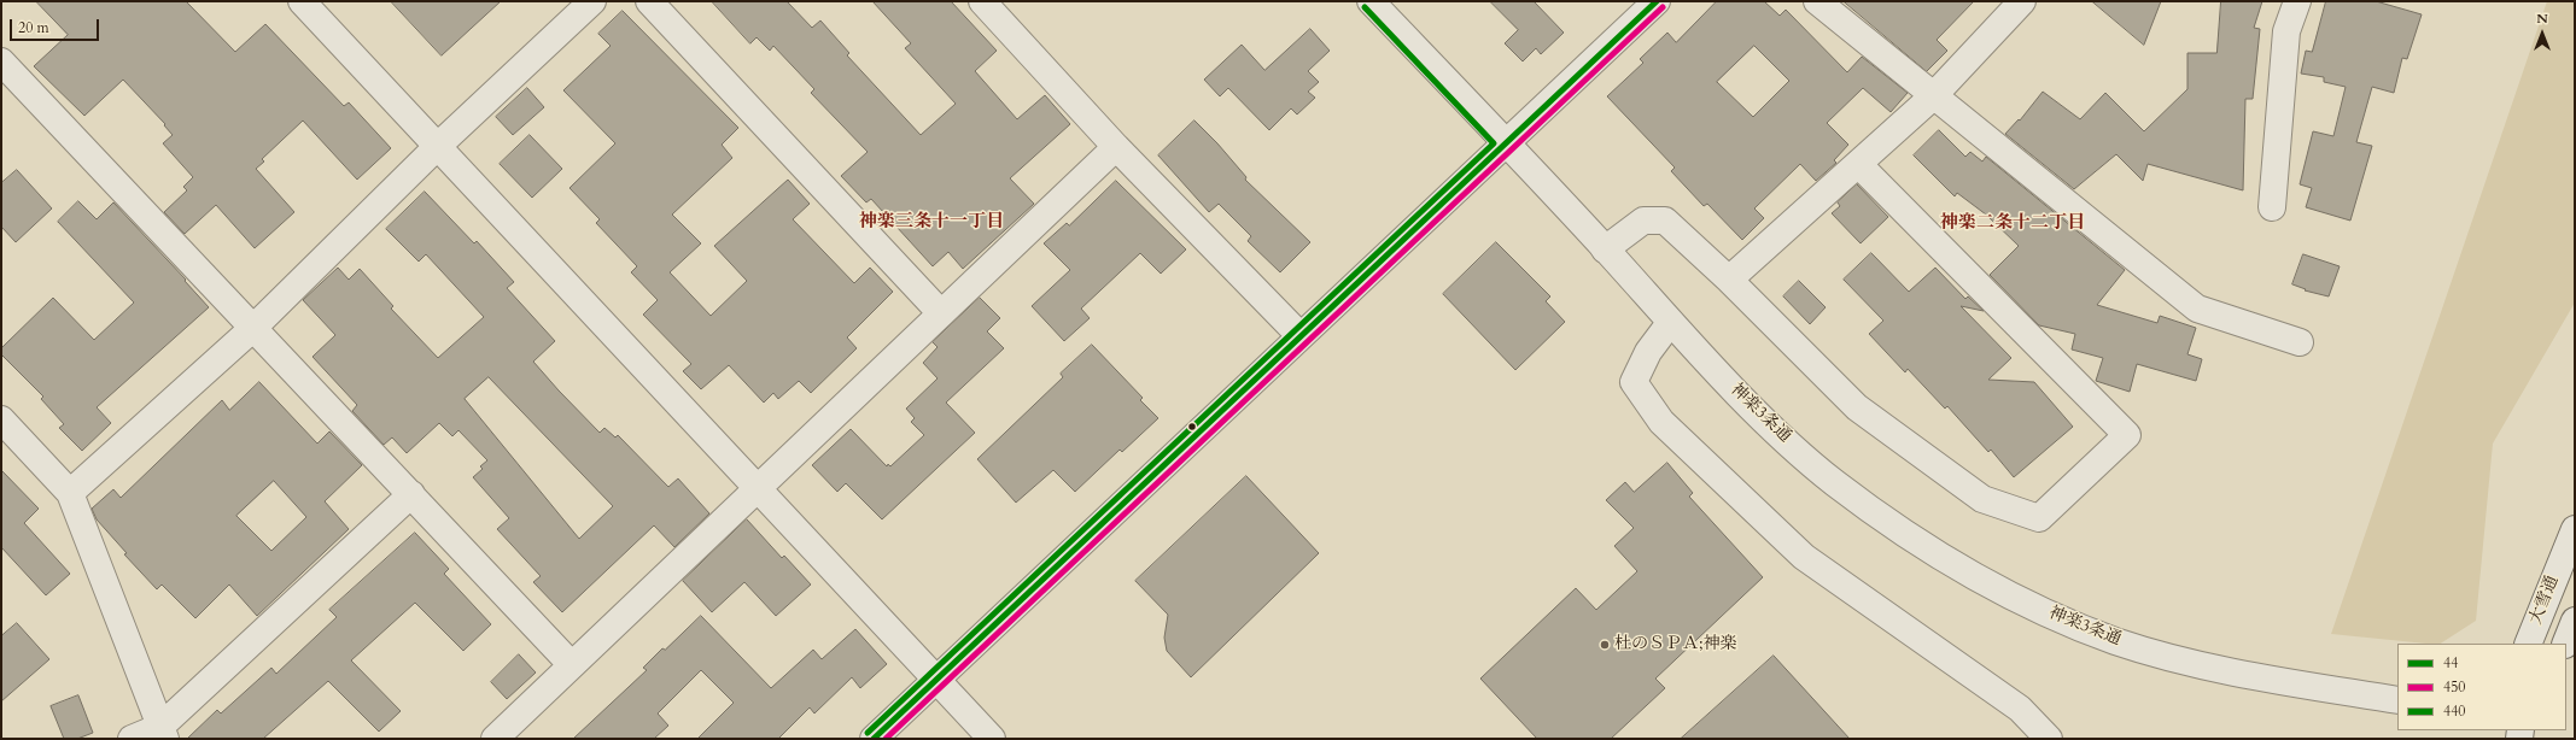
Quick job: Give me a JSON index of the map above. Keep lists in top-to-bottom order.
{
  "streets": {
    "street": ["神楽3条通", "大雪通"]
  },
  "districts": ["神楽三条十一丁目", "神楽二条十二丁目"],
  "places": ["杜のＳＰＡ;神楽"],
  "lines": ["transit line 44", "transit line 450", "transit line 440"],
  "legend": ["44", "450", "440"],
  "scale_bar": "20 m",
  "north": "top"
}
